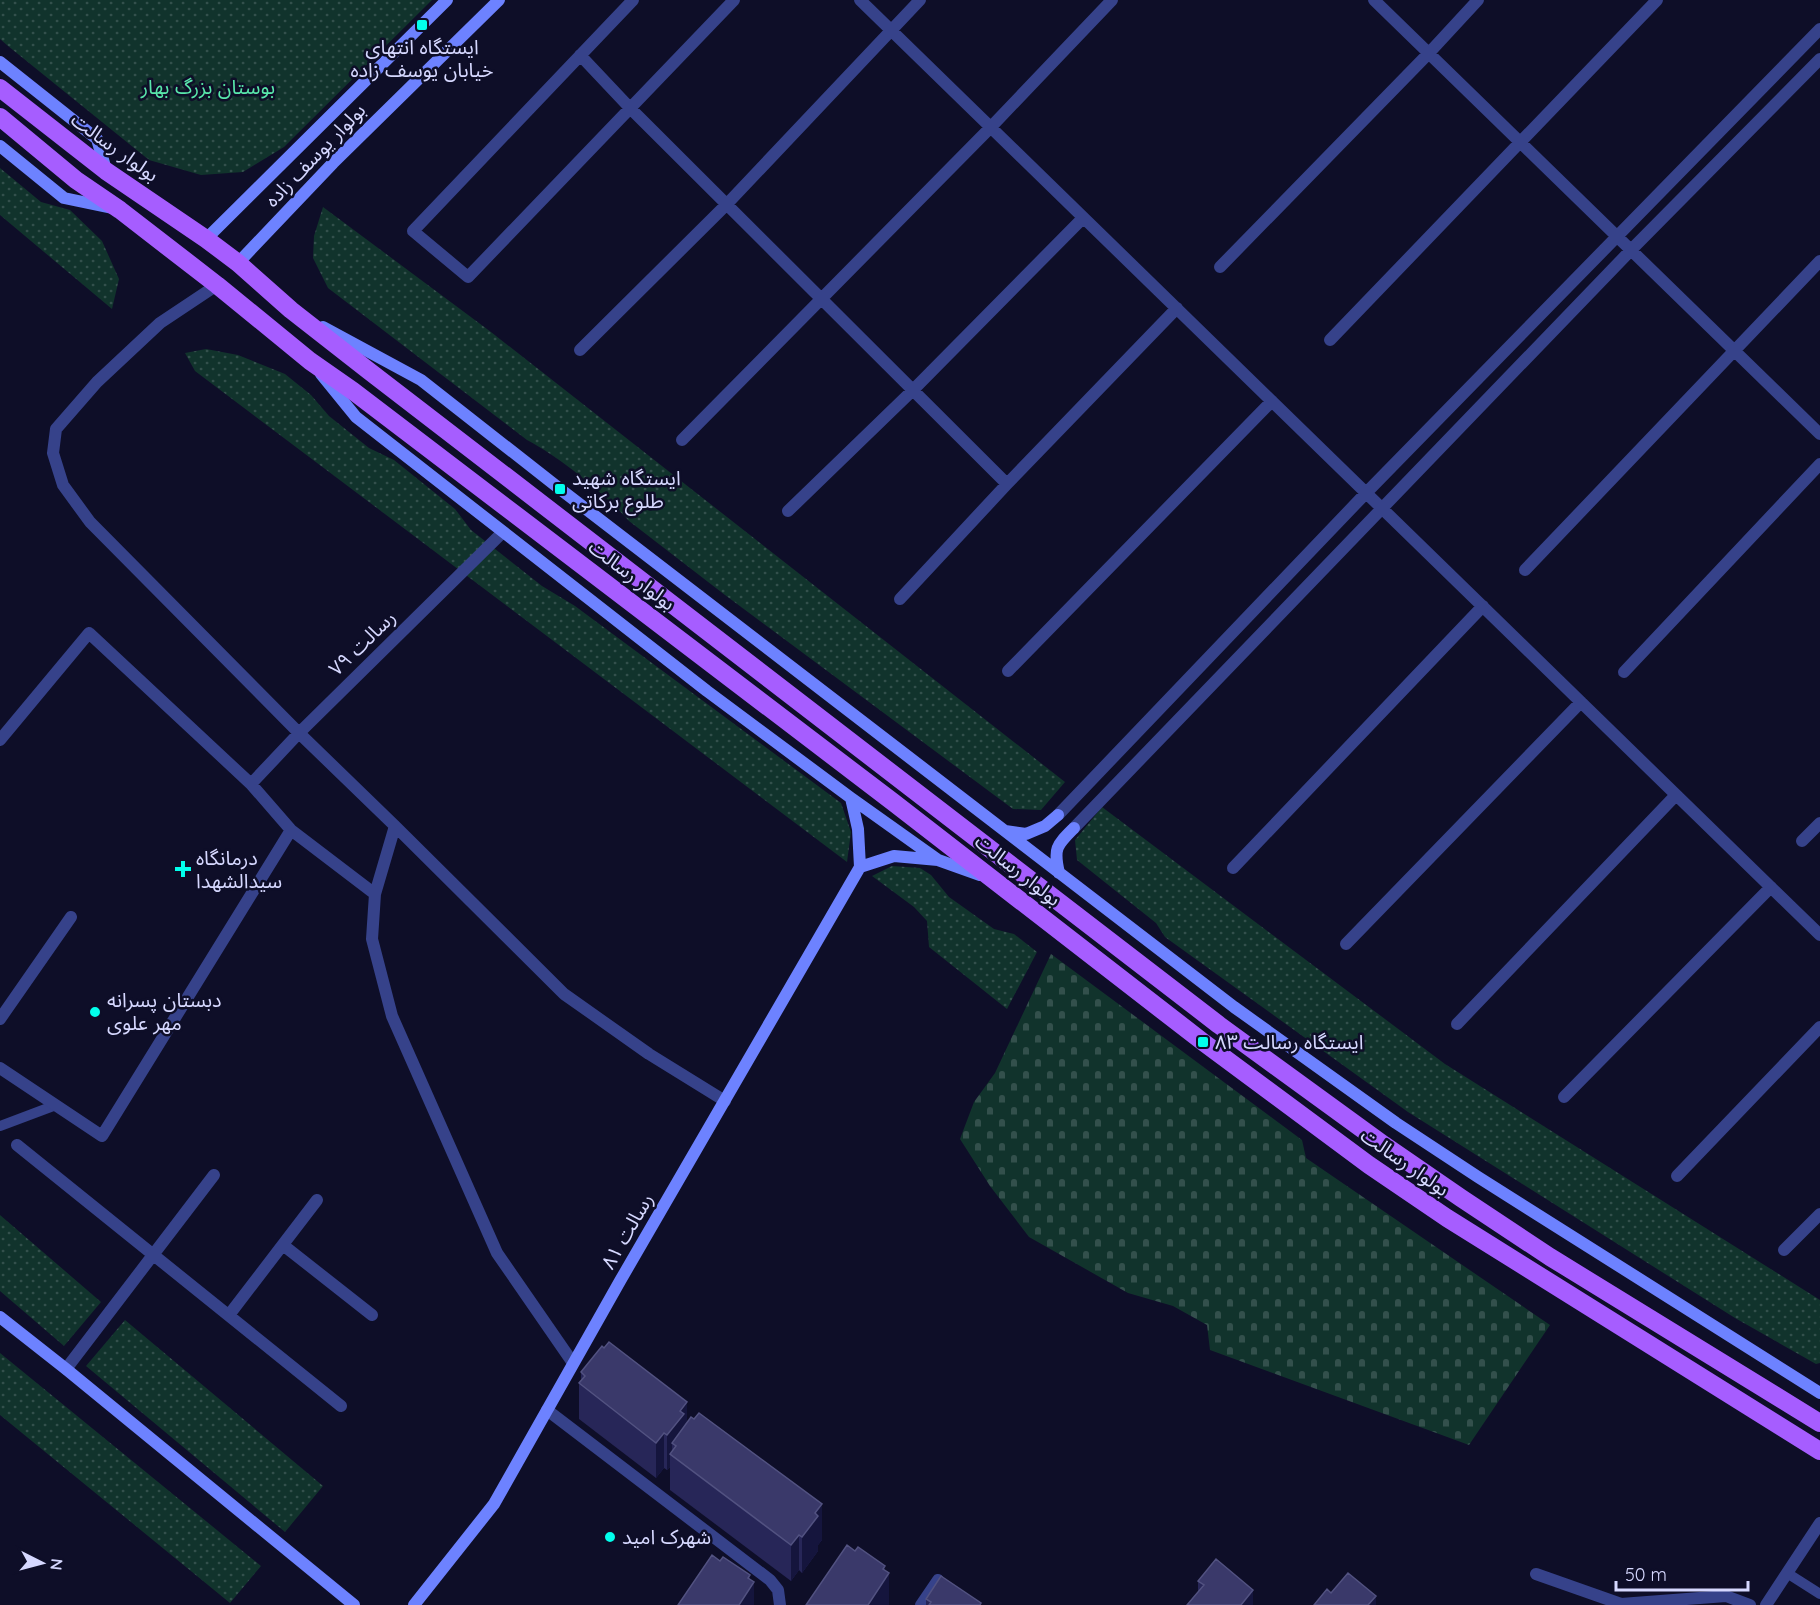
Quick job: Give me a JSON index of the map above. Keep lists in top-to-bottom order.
{
  "streets": {
    "main road": ["بولوار رسالت"],
    "street": ["بولوار یوسف زاده", "رسالت ۷۹", "رسالت ۸۱"]
  },
  "crossings": [
    ["بولوار رسالت", "بولوار یوسف زاده"]
  ],
  "parks": ["بوستان بزرگ بهار"],
  "places": {
    "transit": ["ایستگاه انتهای خیابان یوسف زاده", "ایستگاه شهید طلوع برکاتی", "ایستگاه رسالت ۸۳"],
    "health": ["درمانگاه سیدالشهدا"],
    "other": ["دبستان پسرانه مهر علوی", "شهرک امید"]
  },
  "scale_bar": "50 m",
  "north": "right"
}
